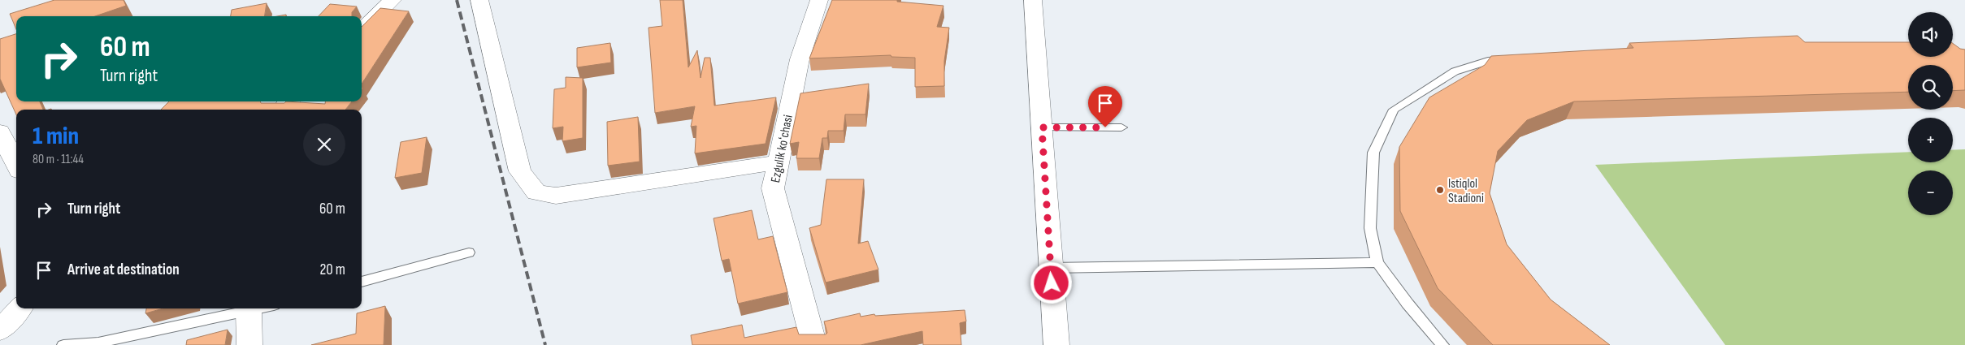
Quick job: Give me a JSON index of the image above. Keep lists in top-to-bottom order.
{
  "streets": {
    "street": ["Ezgulik koʻchasi"]
  },
  "places": ["Istiqlol Stadioni"],
  "page": {
    "map_buttons": ["+", "−"],
    "turn": ["60 m", "Turn right"],
    "heading": ["1 min", "80 m · 11:44"],
    "list": [
      {
        "name": "Turn right",
        "value": "60 m"
      },
      {
        "name": "Arrive at destination",
        "value": "20 m"
      }
    ]
  }
}
